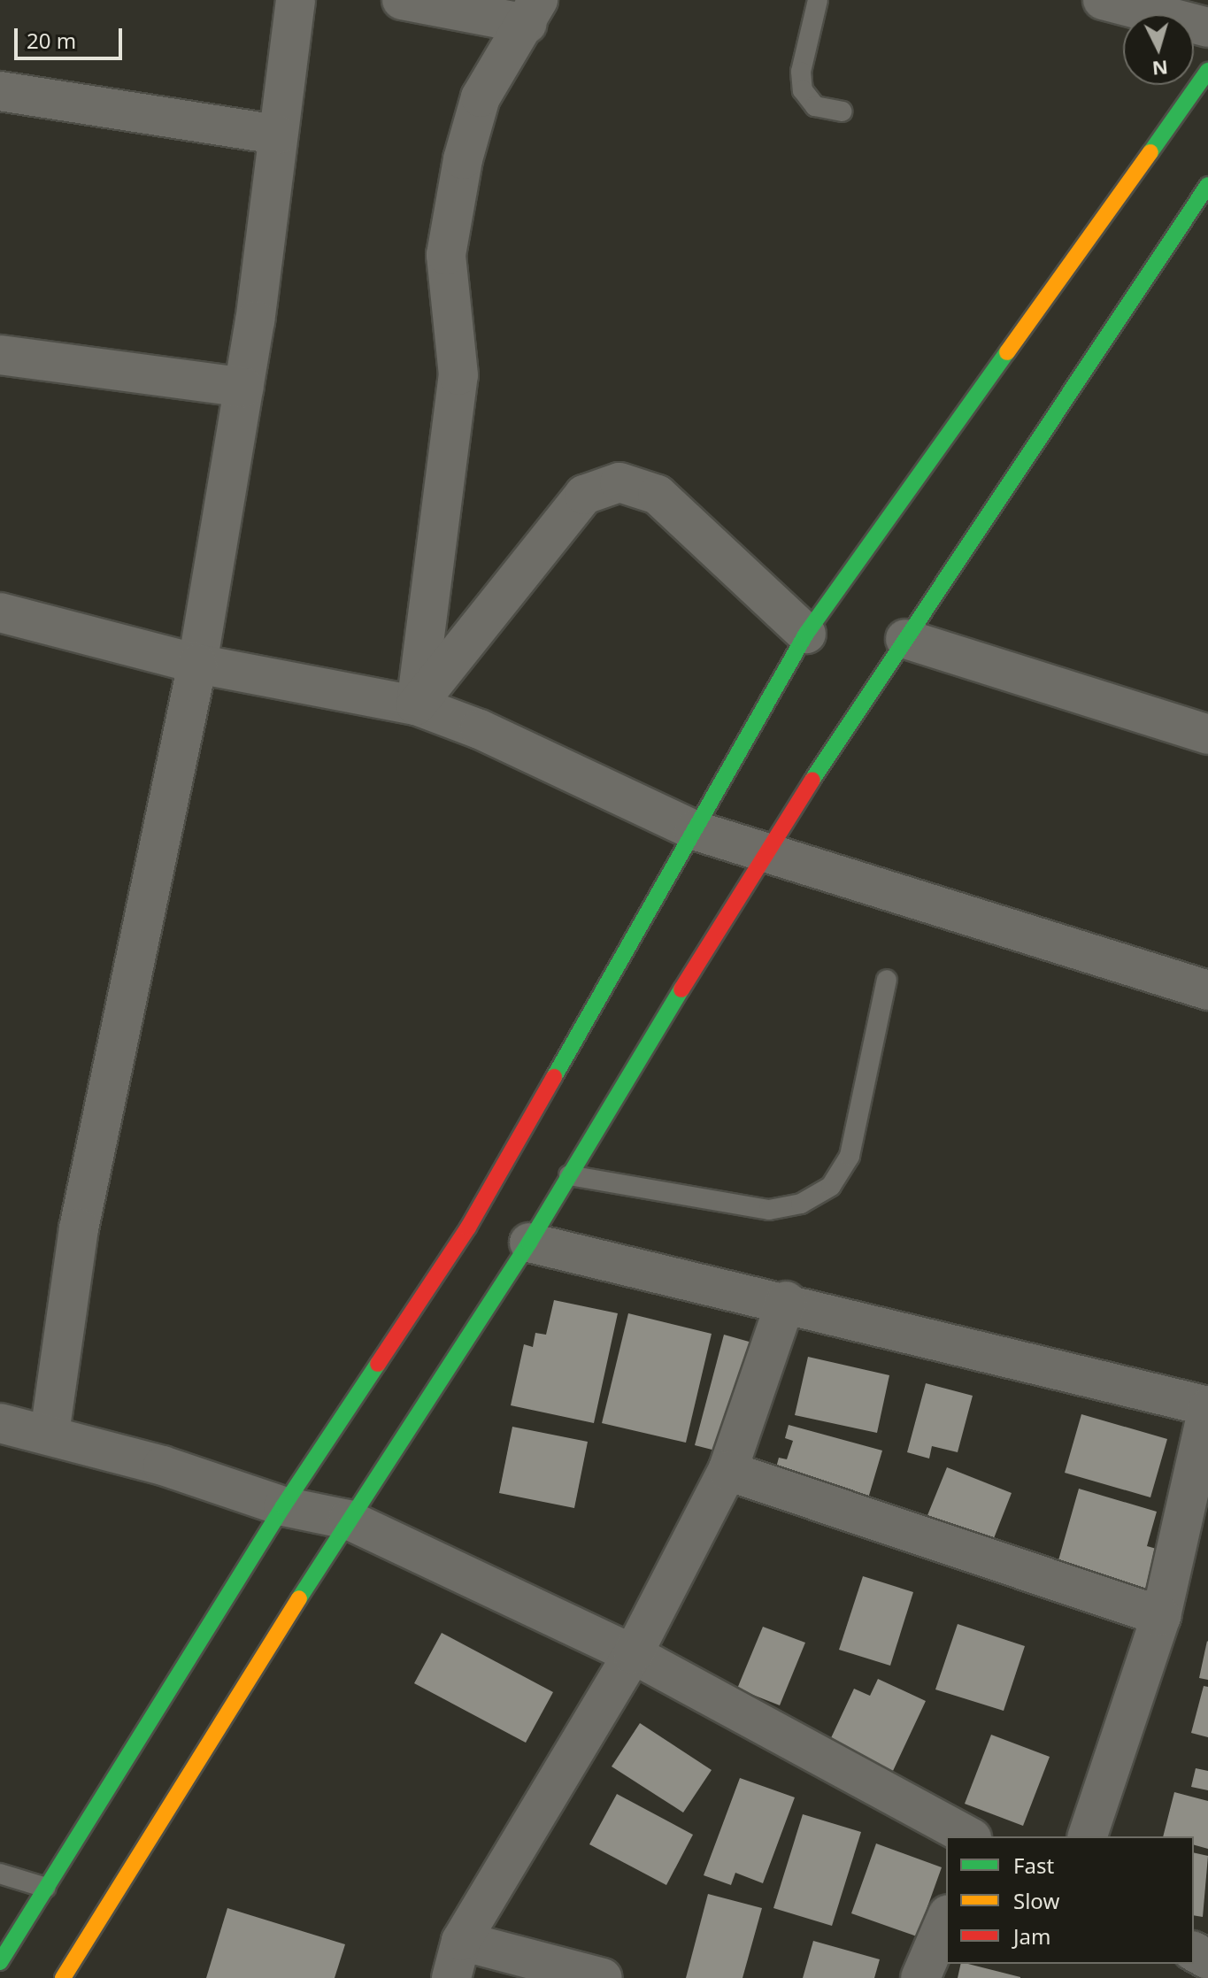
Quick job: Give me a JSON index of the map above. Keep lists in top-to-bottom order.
{
  "legend": ["Fast", "Slow", "Jam"],
  "scale_bar": "20 m",
  "north": "bottom"
}
